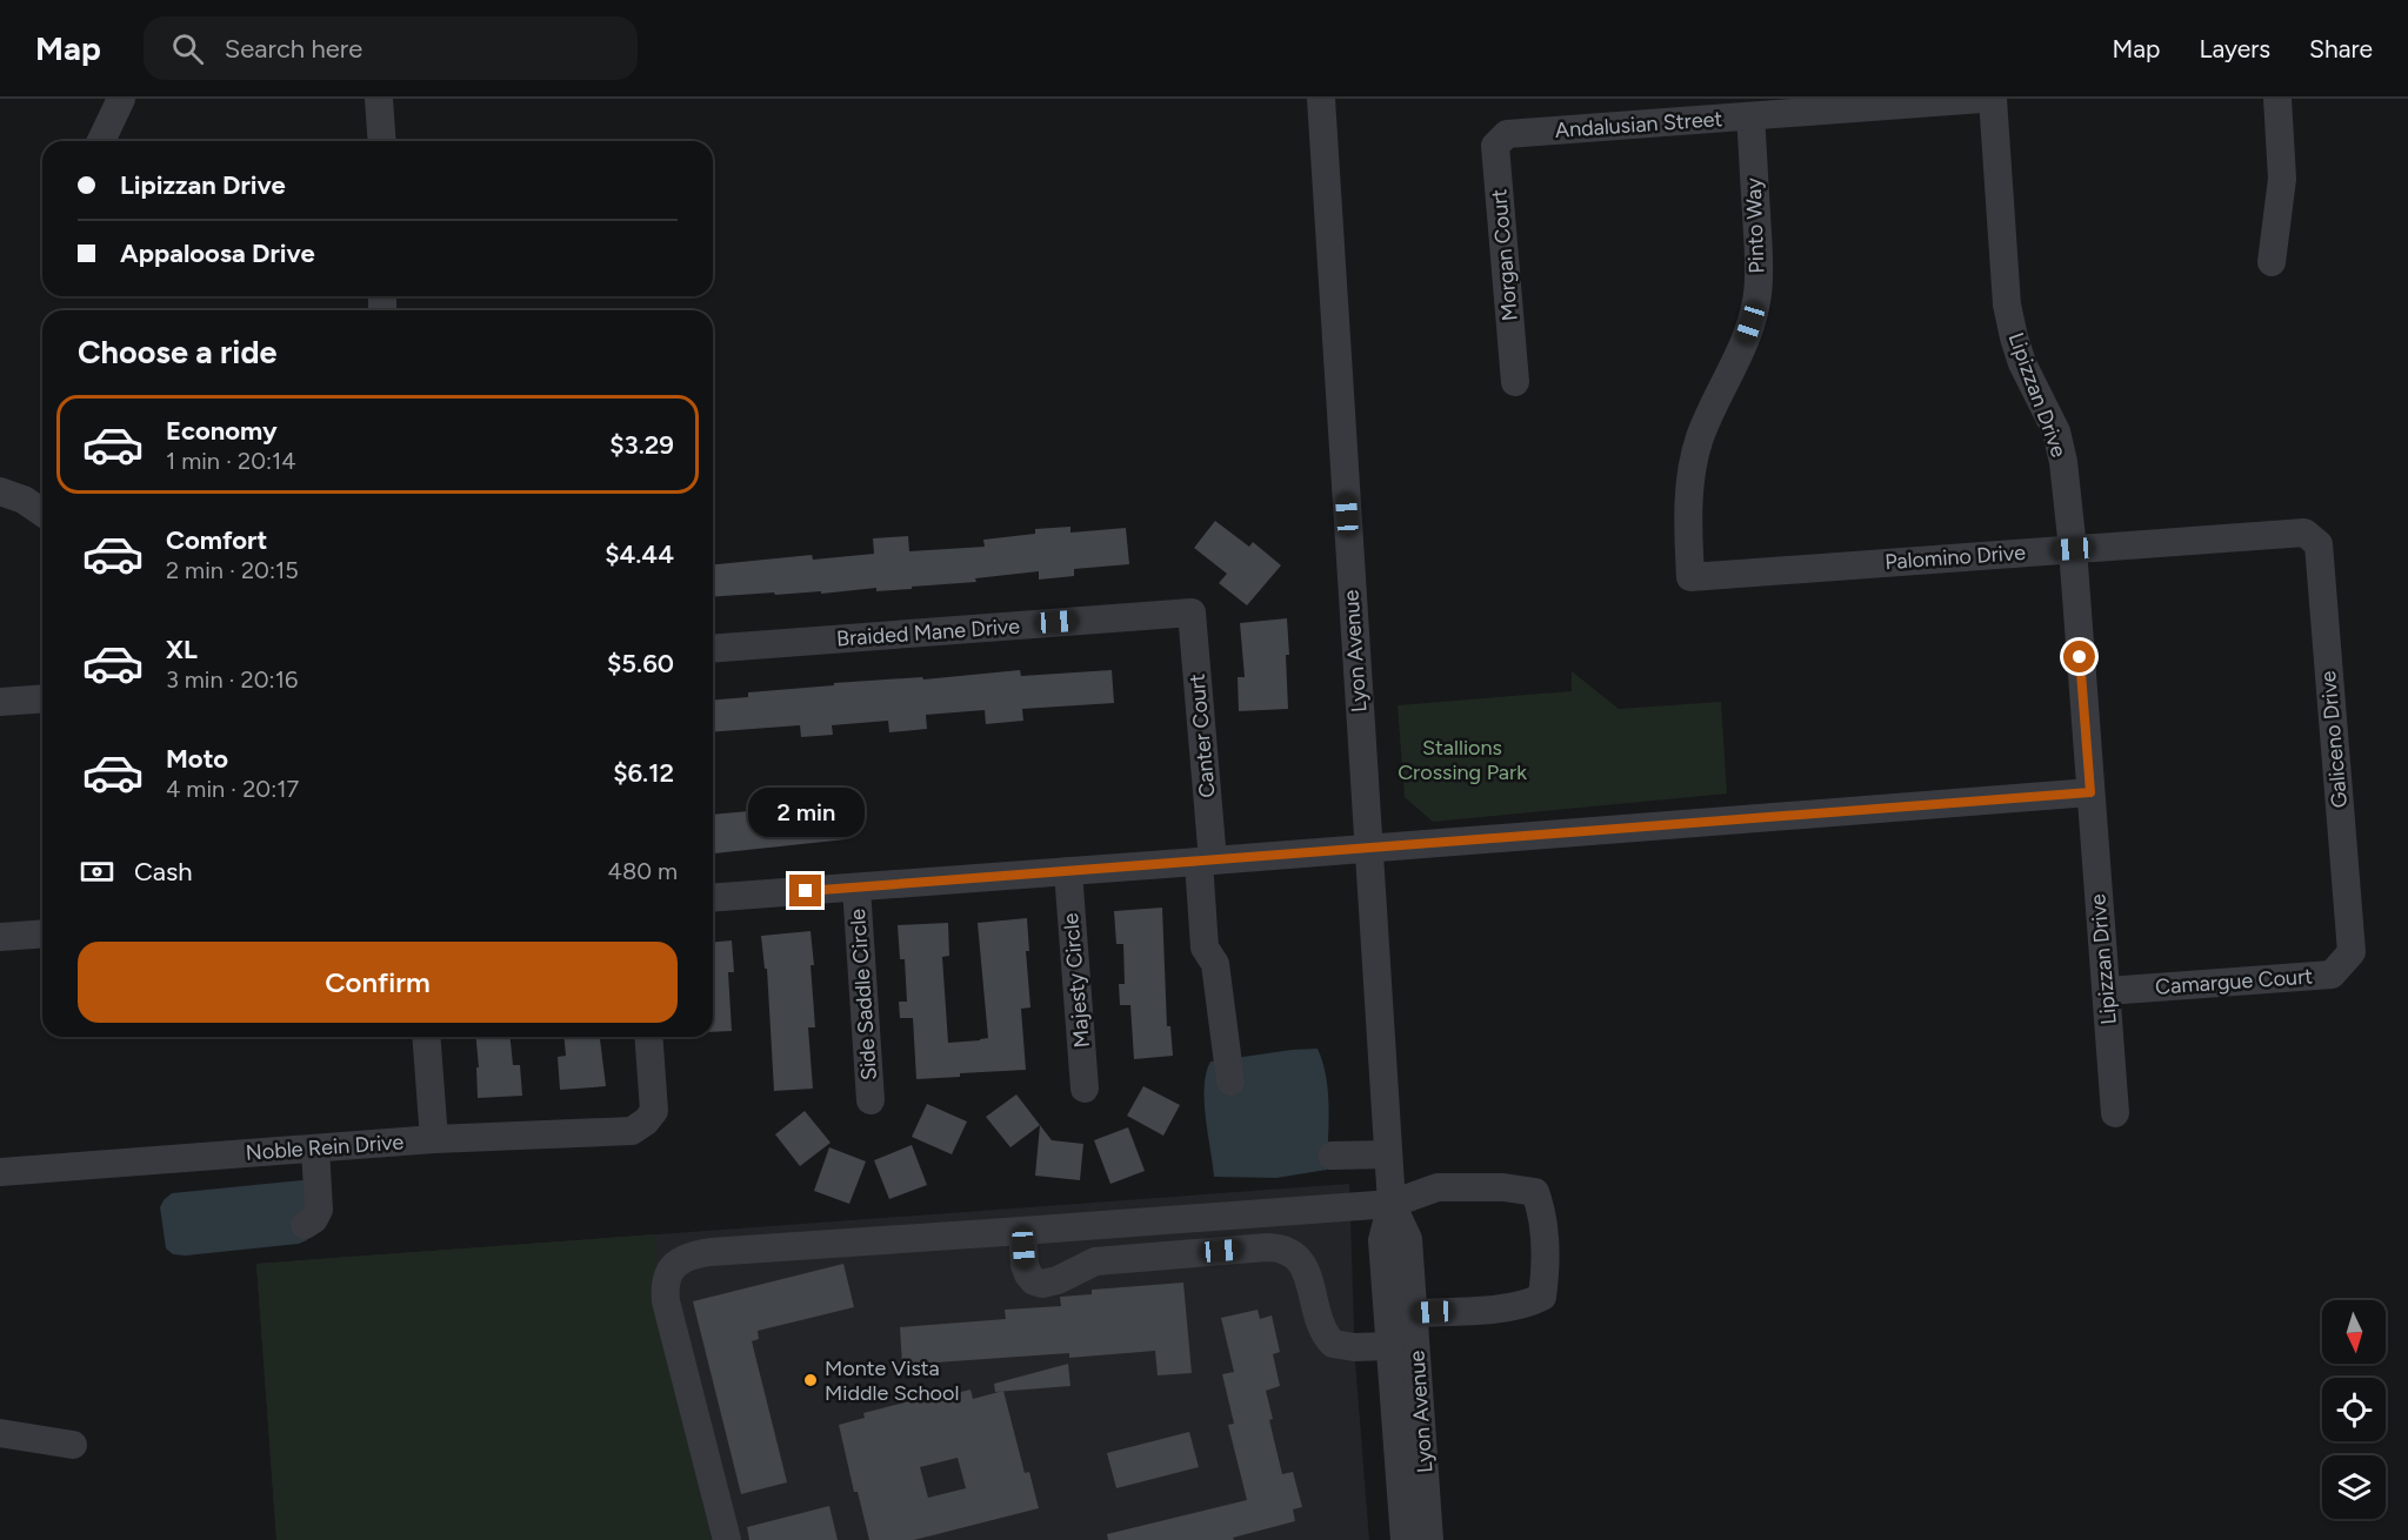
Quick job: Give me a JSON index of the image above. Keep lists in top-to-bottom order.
{
  "streets": {
    "street": [
      "Andalusian Street",
      "Pinto Way",
      "Morgan Court",
      "Lipizzan Drive",
      "Palomino Drive",
      "Braided Mane Drive",
      "Lyon Avenue",
      "Canter Court",
      "Galiceno Drive",
      "Majesty Circle",
      "Camargue Court",
      "Side Saddle Circle",
      "Noble Rein Drive"
    ]
  },
  "crossings": [
    ["Andalusian Street", "Pinto Way"],
    ["Andalusian Street", "Morgan Court"],
    ["Pinto Way", "Palomino Drive"],
    ["Lipizzan Drive", "Palomino Drive"],
    ["Lipizzan Drive", "Camargue Court"],
    ["Palomino Drive", "Galiceno Drive"],
    ["Braided Mane Drive", "Canter Court"],
    ["Galiceno Drive", "Camargue Court"]
  ],
  "parks": ["Stallions Crossing Park"],
  "places": ["Monte Vista Middle School"],
  "north": "bottom",
  "page": {
    "header": "Map",
    "search": "Search here",
    "nav": ["Map", "Layers", "Share"],
    "banner": ["Lipizzan Drive", "Appaloosa Drive"],
    "heading": "Choose a ride",
    "list": [
      {
        "name": "Economy",
        "note": "1 min · 20:14",
        "value": "$3.29"
      },
      {
        "name": "Comfort",
        "note": "2 min · 20:15",
        "value": "$4.44"
      },
      {
        "name": "XL",
        "note": "3 min · 20:16",
        "value": "$5.60"
      },
      {
        "name": "Moto",
        "note": "4 min · 20:17",
        "value": "$6.12"
      }
    ],
    "bubble": "2 min",
    "pay": ["Cash", "480 m"],
    "buttons": "Confirm"
  }
}
